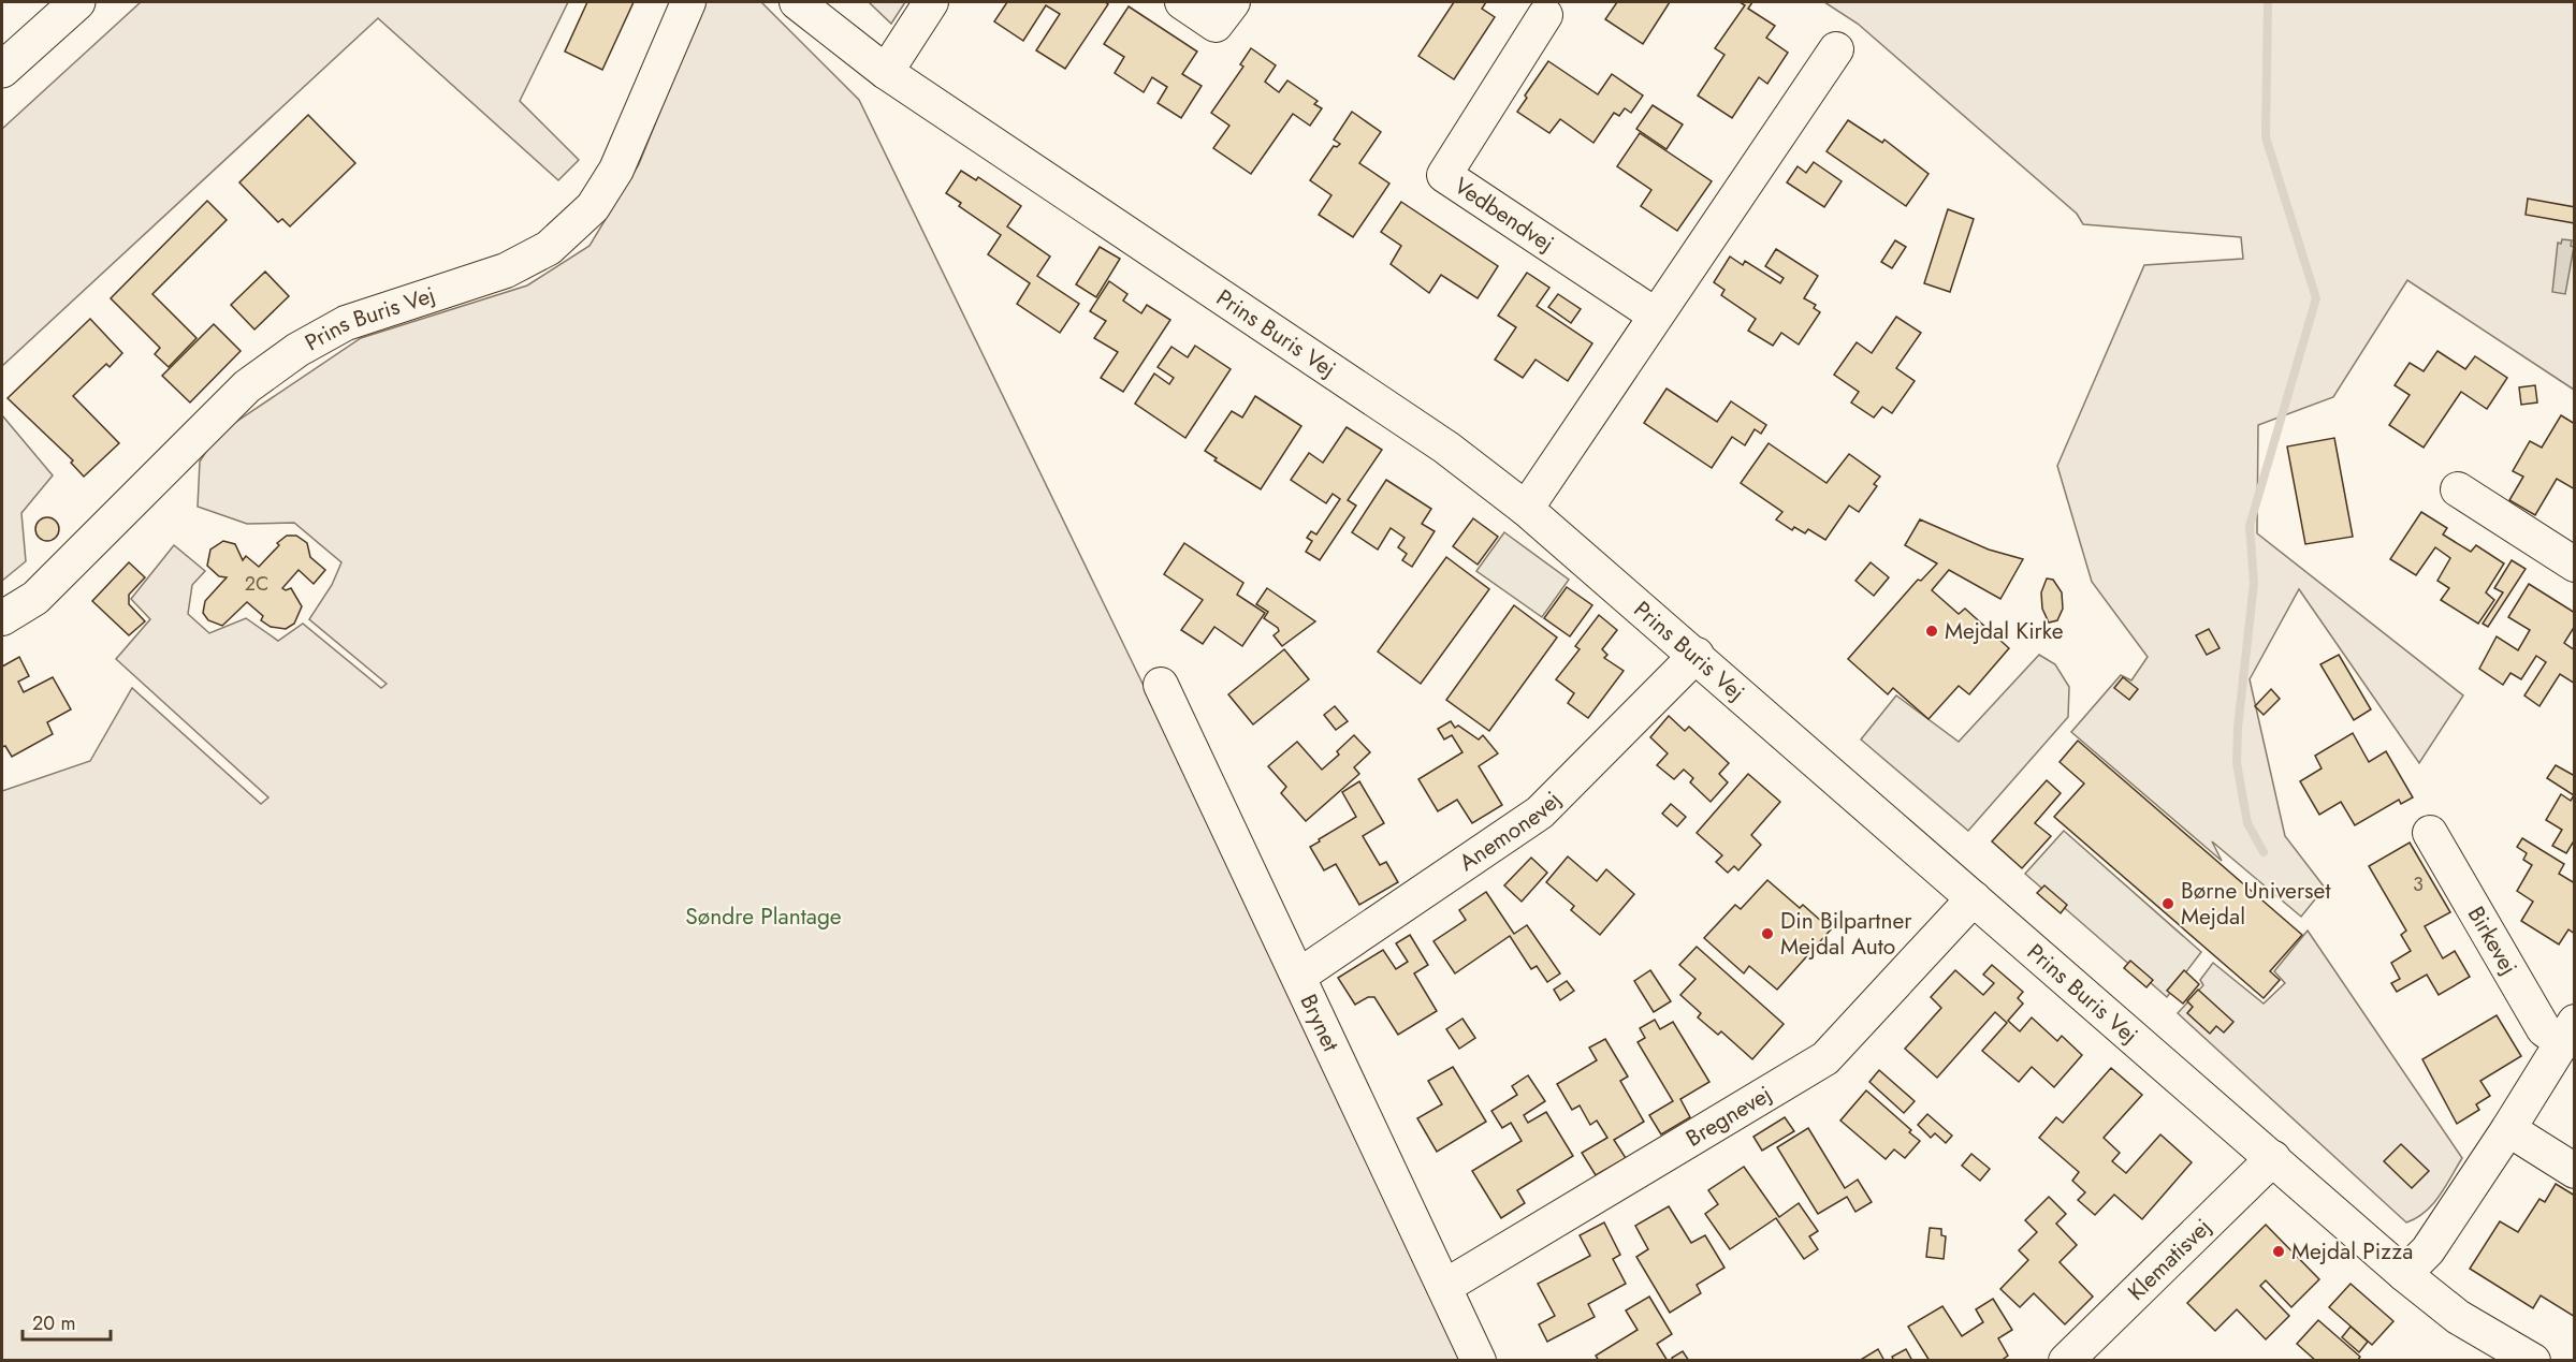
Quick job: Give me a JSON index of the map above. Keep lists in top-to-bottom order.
{
  "streets": {
    "street": [
      "Vedbendvej",
      "Prins Buris Vej",
      "Anemonevej",
      "Birkevej",
      "Brynet",
      "Bregnevej",
      "Klematisvej"
    ]
  },
  "crossings": [
    ["Prins Buris Vej", "Anemonevej"],
    ["Prins Buris Vej", "Birkevej"],
    ["Prins Buris Vej", "Bregnevej"],
    ["Prins Buris Vej", "Klematisvej"],
    ["Anemonevej", "Brynet"],
    ["Brynet", "Bregnevej"]
  ],
  "parks": ["Søndre Plantage"],
  "places": [
    "Mejdal Kirke",
    "Børne Universet Mejdal",
    "Din Bilpartner Mejdal Auto",
    "Mejdal Pizza"
  ],
  "house_numbers": ["2C", "3"],
  "scale_bar": "20 m"
}
